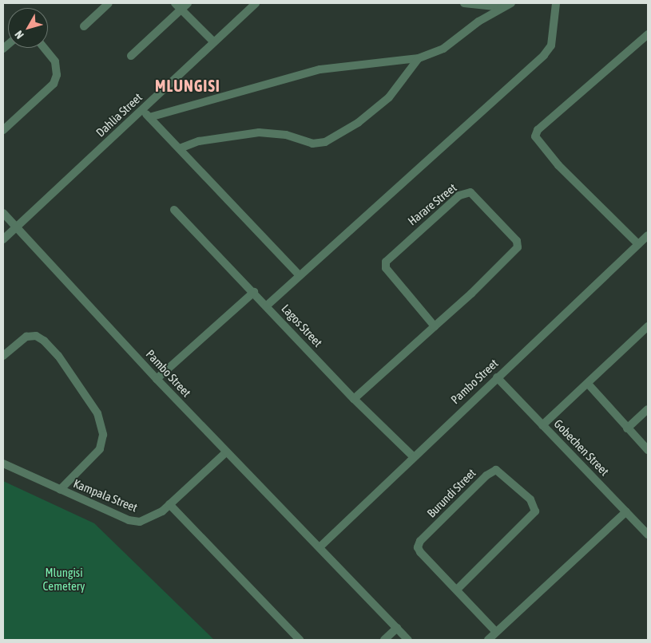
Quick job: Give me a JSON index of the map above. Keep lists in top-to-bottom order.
{
  "streets": {
    "street": [
      "Dahlia Street",
      "Harare Street",
      "Lagos Street",
      "Pambo Street",
      "Gobechen Street",
      "Burundi Street",
      "Kampala Street"
    ]
  },
  "crossings": [
    ["Dahlia Street", "Pambo Street"],
    ["Harare Street", "Lagos Street"],
    ["Lagos Street", "Pambo Street"],
    ["Pambo Street", "Gobechen Street"],
    ["Pambo Street", "Kampala Street"]
  ],
  "districts": ["MLUNGISI"],
  "parks": ["Mlungisi Cemetery"],
  "north": "bottom left"
}
